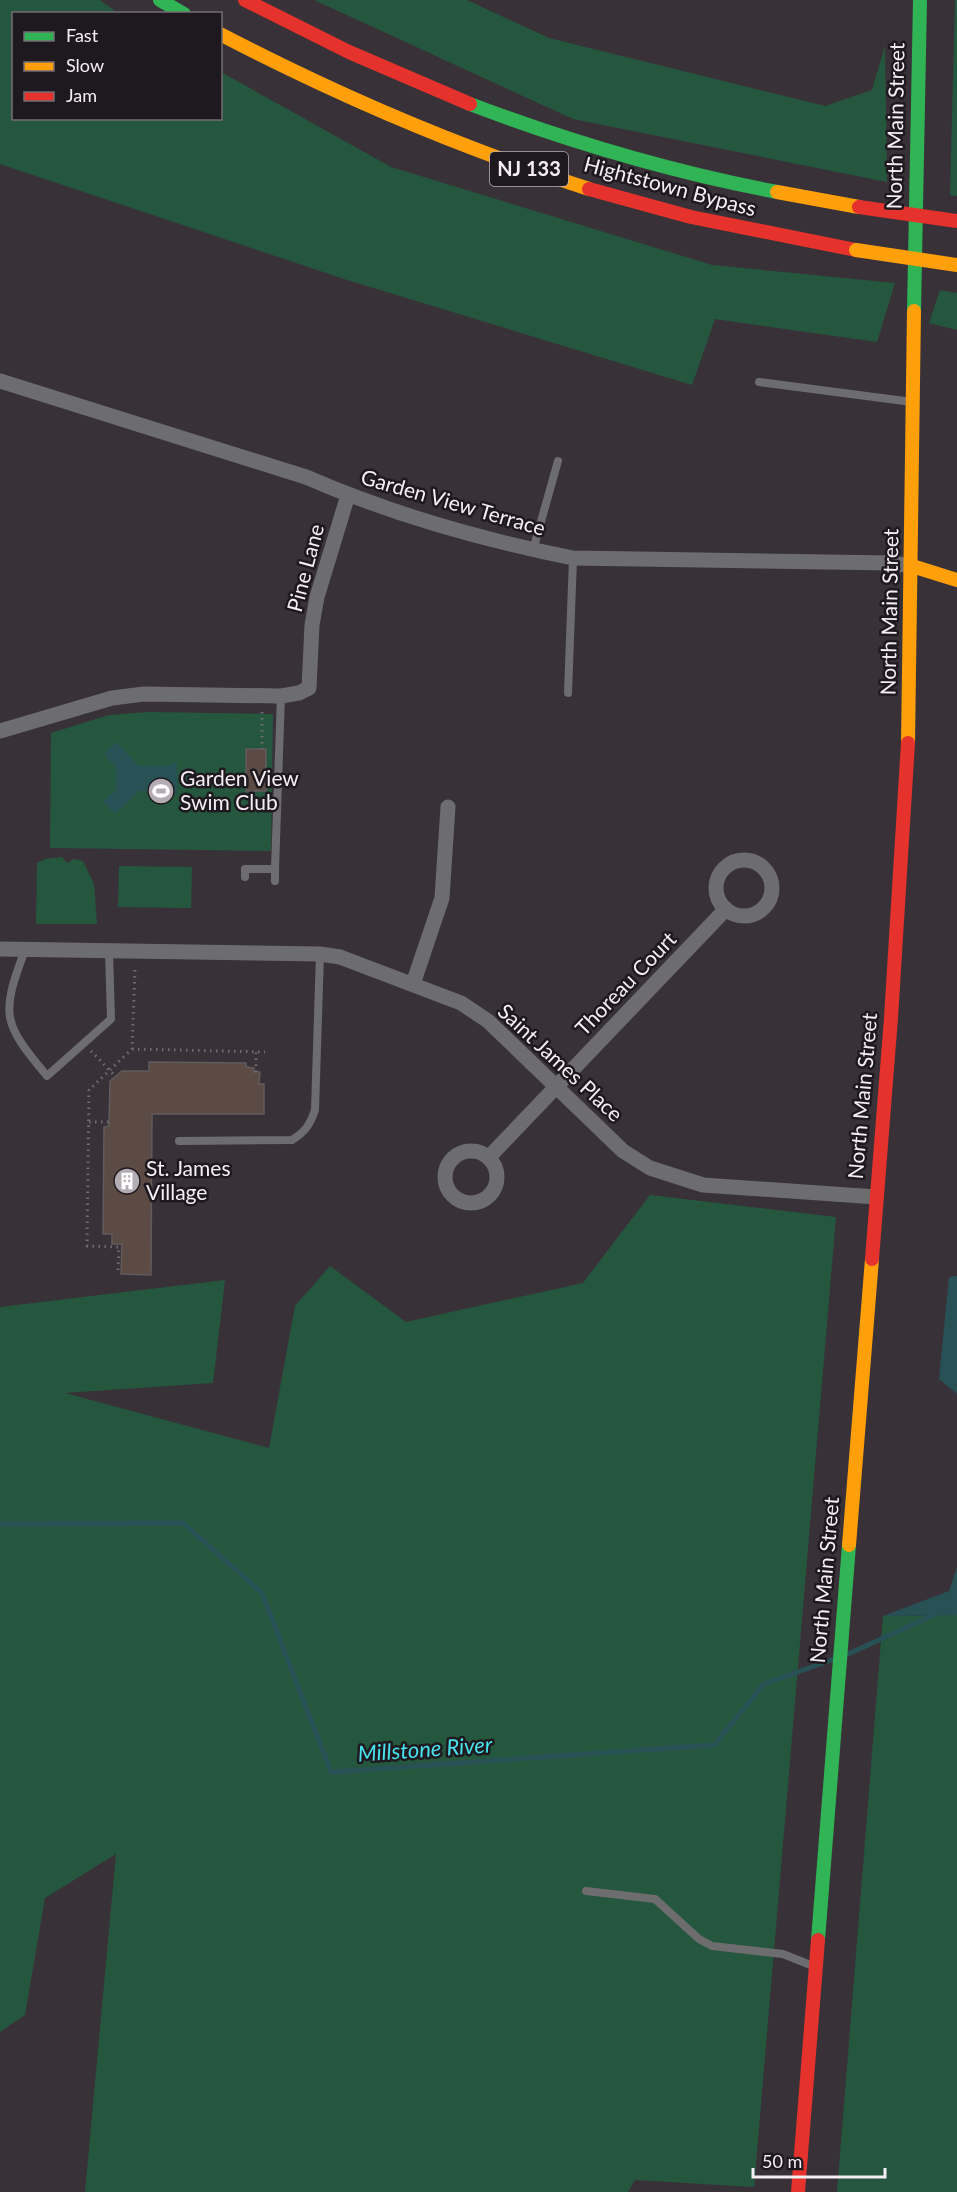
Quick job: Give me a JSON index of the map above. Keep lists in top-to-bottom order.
{
  "streets": {
    "main road": ["North Main Street", "NJ 133", "Hightstown Bypass"],
    "street": [
      "Garden View Terrace",
      "Pine Lane",
      "Thoreau Court",
      "Saint James Place"
    ]
  },
  "crossings": [
    ["North Main Street", "Garden View Terrace"],
    ["North Main Street", "Saint James Place"],
    ["Garden View Terrace", "Pine Lane"],
    ["Thoreau Court", "Saint James Place"]
  ],
  "water": ["Millstone River"],
  "places": {
    "sports": ["Garden View Swim Club"],
    "building": ["St. James Village"]
  },
  "legend": ["Fast", "Slow", "Jam"],
  "scale_bar": "50 m"
}
